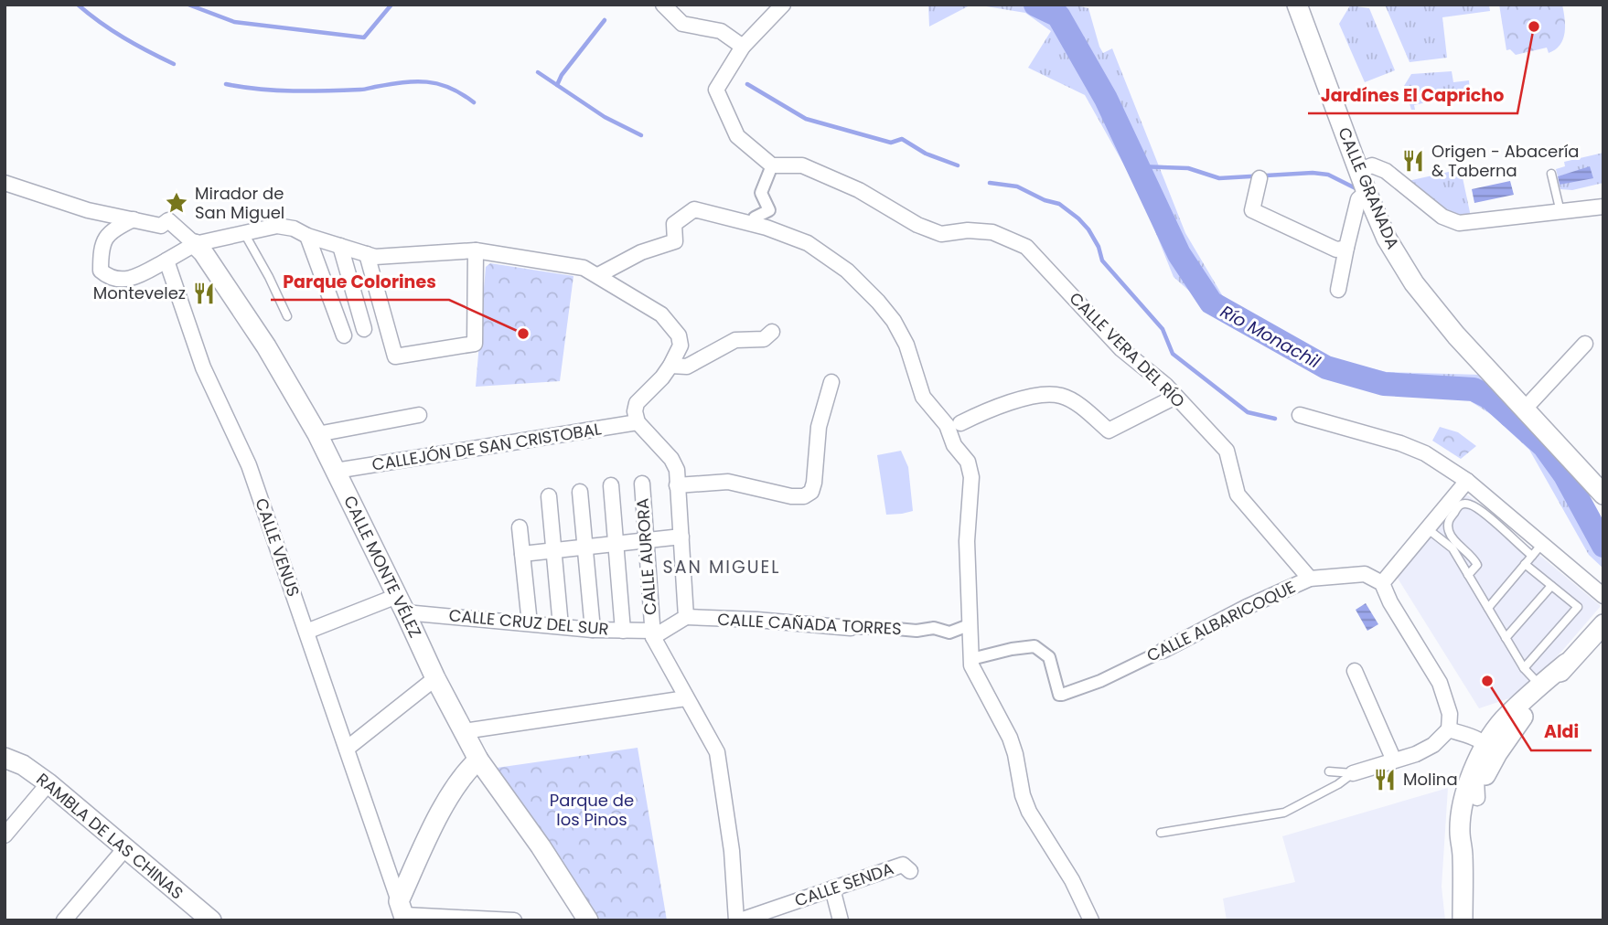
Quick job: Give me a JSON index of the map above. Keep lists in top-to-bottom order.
{
  "streets": {
    "street": [
      "CALLE GRANADA",
      "CALLE VERA DEL RÍO",
      "CALLEJÓN DE SAN CRISTOBAL",
      "CALLE VENUS",
      "CALLE AURORA",
      "CALLE MONTE VÉLEZ",
      "CALLE ALBARICOQUE",
      "CALLE CRUZ DEL SUR",
      "CALLE CAÑADA TORRES",
      "RAMBLA DE LAS CHINAS",
      "CALLE SENDA"
    ]
  },
  "crossings": [
    ["CALLE VERA DEL RÍO", "CALLE ALBARICOQUE"],
    ["CALLEJÓN DE SAN CRISTOBAL", "CALLE MONTE VÉLEZ"],
    ["CALLE AURORA", "CALLE CRUZ DEL SUR"],
    ["CALLE MONTE VÉLEZ", "CALLE CRUZ DEL SUR"]
  ],
  "districts": ["SAN MIGUEL"],
  "water": ["Río Monachil"],
  "parks": ["Parque de los Pinos"],
  "places": {
    "other": ["Jardínes El Capricho", "Parque Colorines", "Aldi"],
    "restaurant": ["Origen - Abacería & Taberna", "Montevelez", "Molina"],
    "place": ["Mirador de San Miguel"]
  }
}
